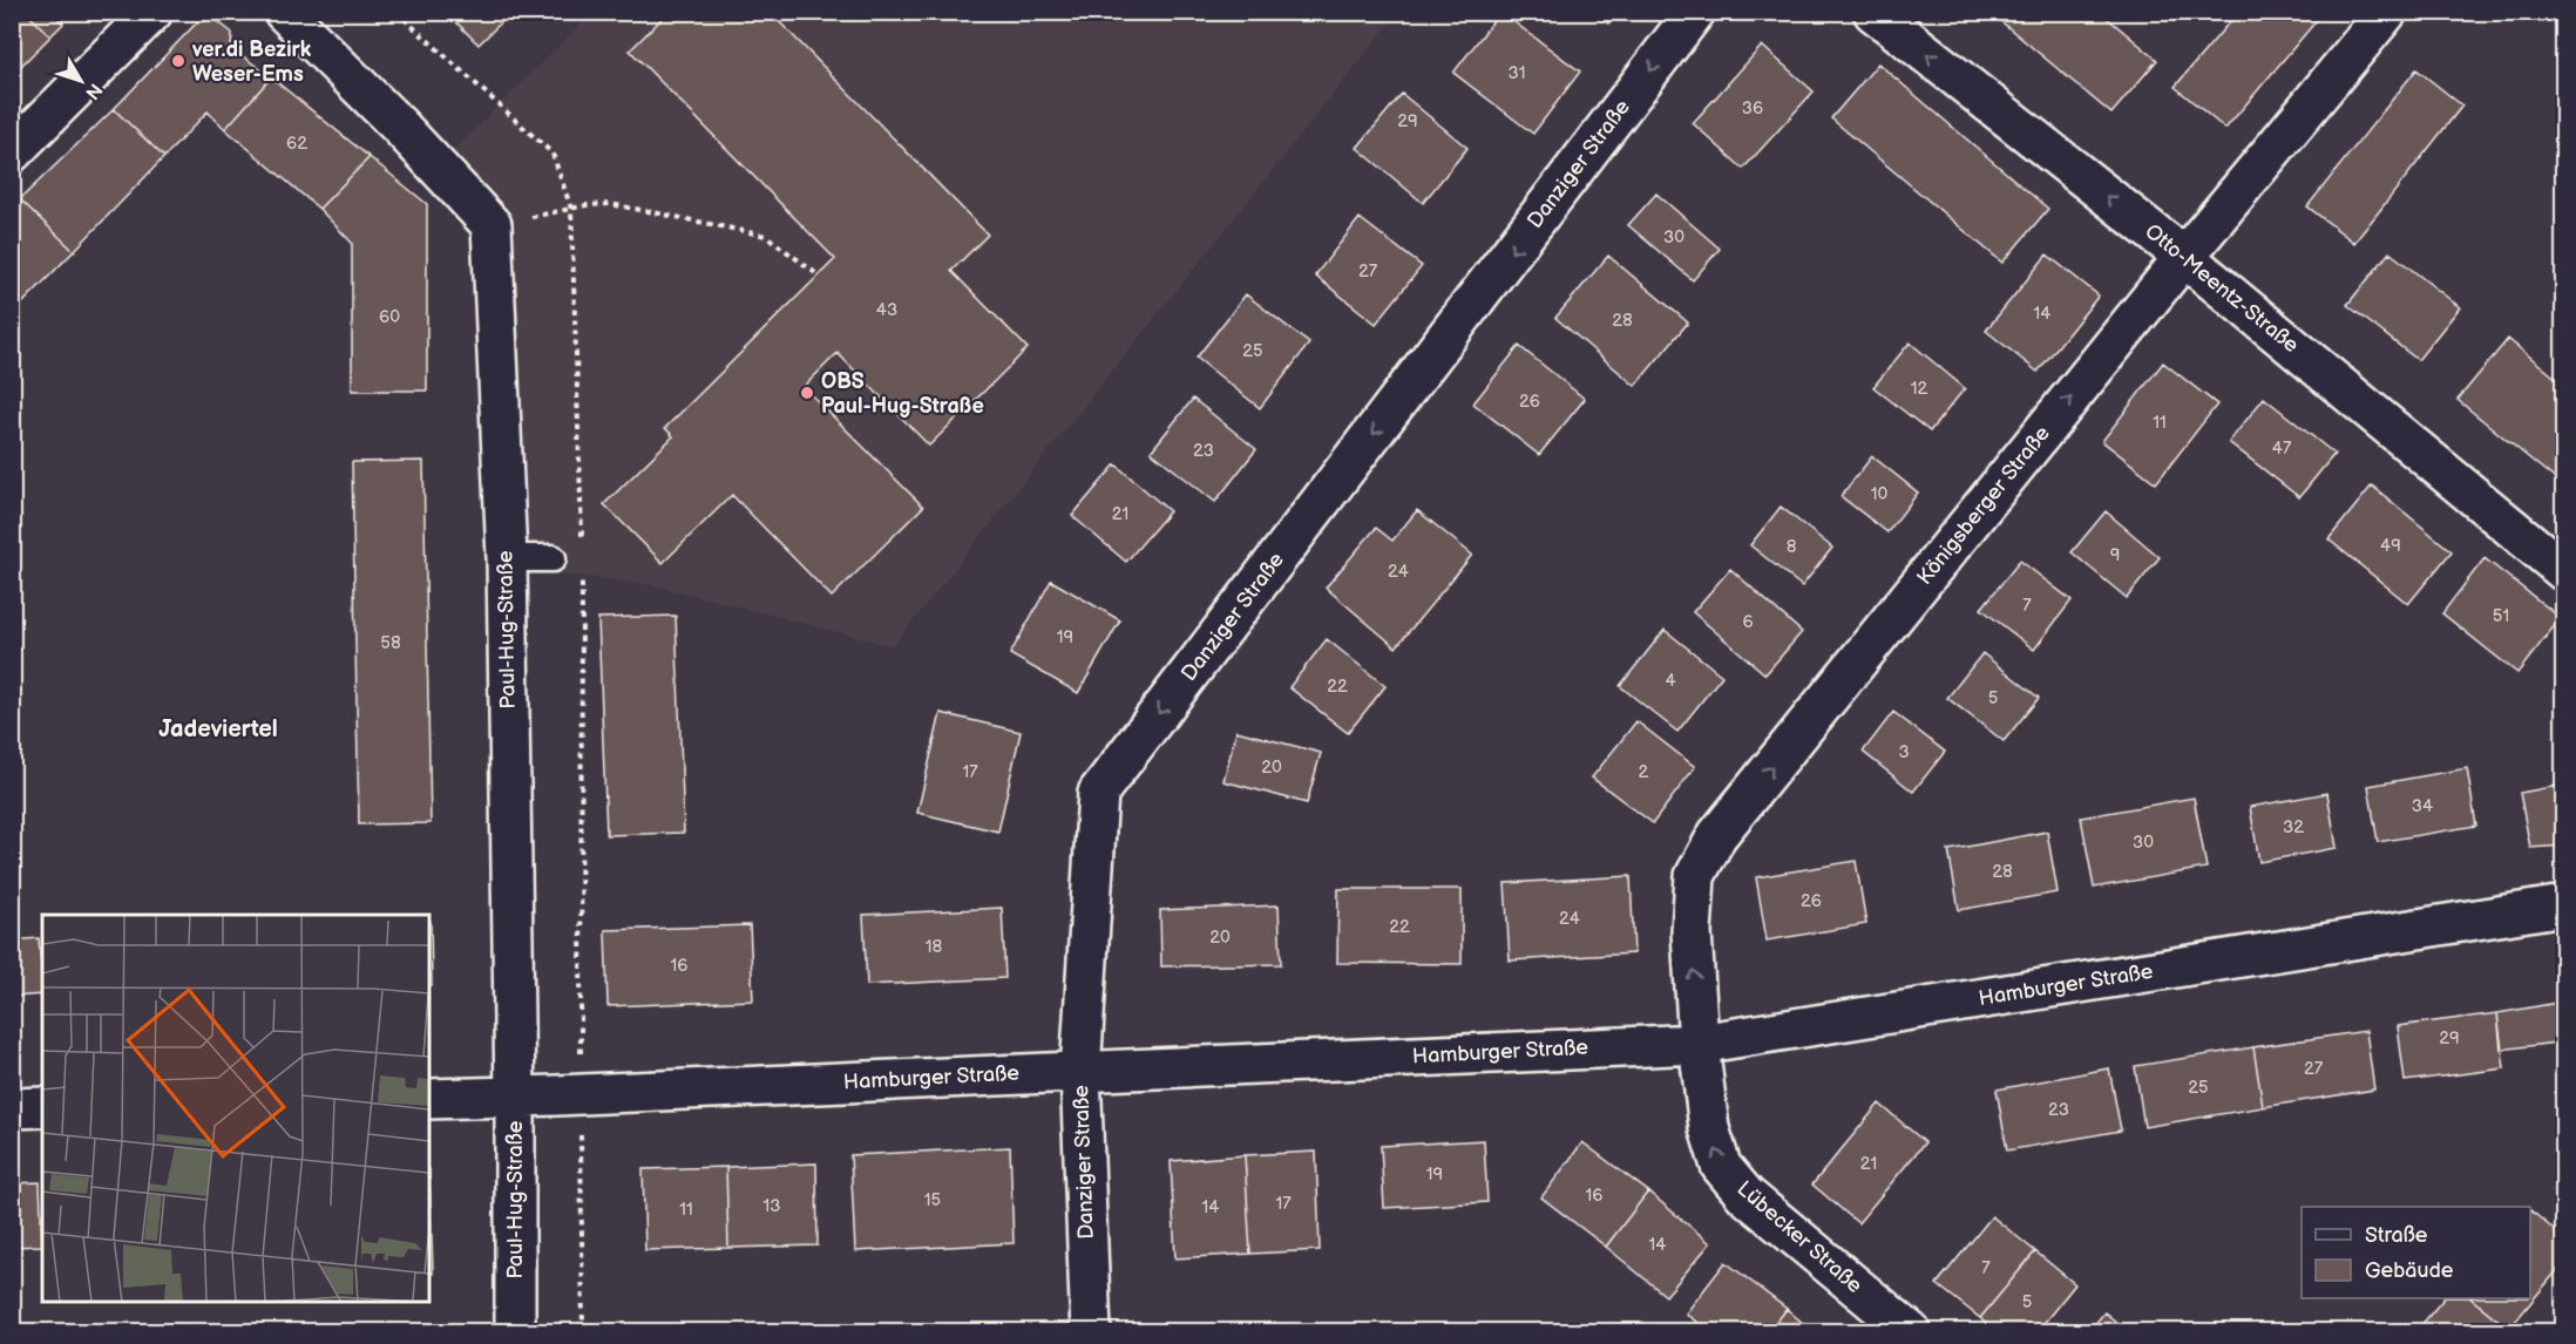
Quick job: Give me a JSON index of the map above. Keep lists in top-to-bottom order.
{
  "streets": {
    "street": [
      "Danziger Straße",
      "Otto-Meentz-Straße",
      "Königsberger Straße",
      "Paul-Hug-Straße",
      "Hamburger Straße",
      "Lübecker Straße"
    ]
  },
  "crossings": [
    ["Danziger Straße", "Hamburger Straße"],
    ["Otto-Meentz-Straße", "Königsberger Straße"],
    ["Königsberger Straße", "Hamburger Straße"],
    ["Königsberger Straße", "Lübecker Straße"],
    ["Paul-Hug-Straße", "Hamburger Straße"],
    ["Hamburger Straße", "Lübecker Straße"]
  ],
  "one_way": [
    "Danziger Straße",
    "Otto-Meentz-Straße",
    "Königsberger Straße",
    "Lübecker Straße"
  ],
  "districts": ["Jadeviertel"],
  "places": ["ver.di Bezirk Weser-Ems", "OBS Paul-Hug-Straße"],
  "house_numbers": [
    "31",
    "36",
    "29",
    "62",
    "30",
    "27",
    "43",
    "14",
    "60",
    "28",
    "25",
    "12",
    "26",
    "11",
    "47",
    "23",
    "10",
    "21",
    "49",
    "8",
    "9",
    "24",
    "7",
    "51",
    "6",
    "19",
    "58",
    "4",
    "22",
    "5",
    "3",
    "20",
    "17",
    "2",
    "34",
    "32",
    "30",
    "28",
    "26",
    "24",
    "22",
    "20",
    "18",
    "16",
    "29",
    "27",
    "25",
    "23",
    "21",
    "19",
    "16",
    "15",
    "17",
    "13",
    "14",
    "11",
    "14",
    "7",
    "5"
  ],
  "legend": ["Straße", "Gebäude"],
  "north": "bottom right"
}
